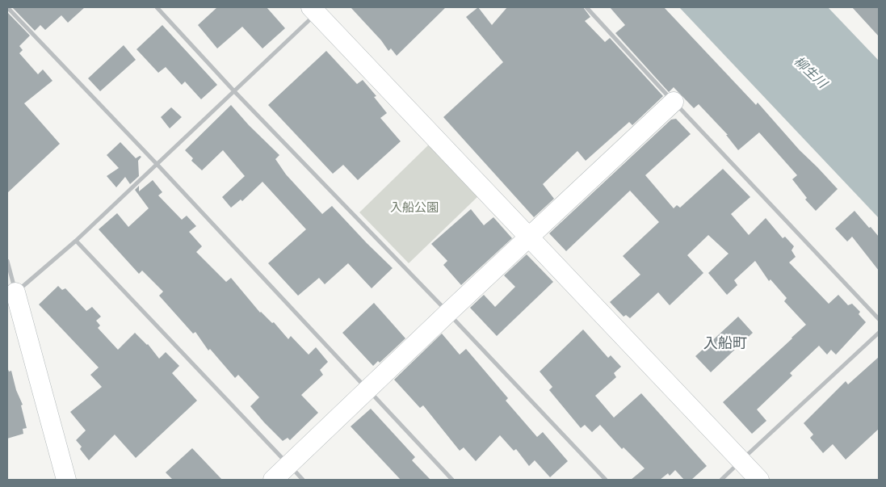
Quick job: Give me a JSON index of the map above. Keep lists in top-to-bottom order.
{
  "districts": ["入船町"],
  "water": ["柳生川"],
  "parks": ["入船公園"]
}
